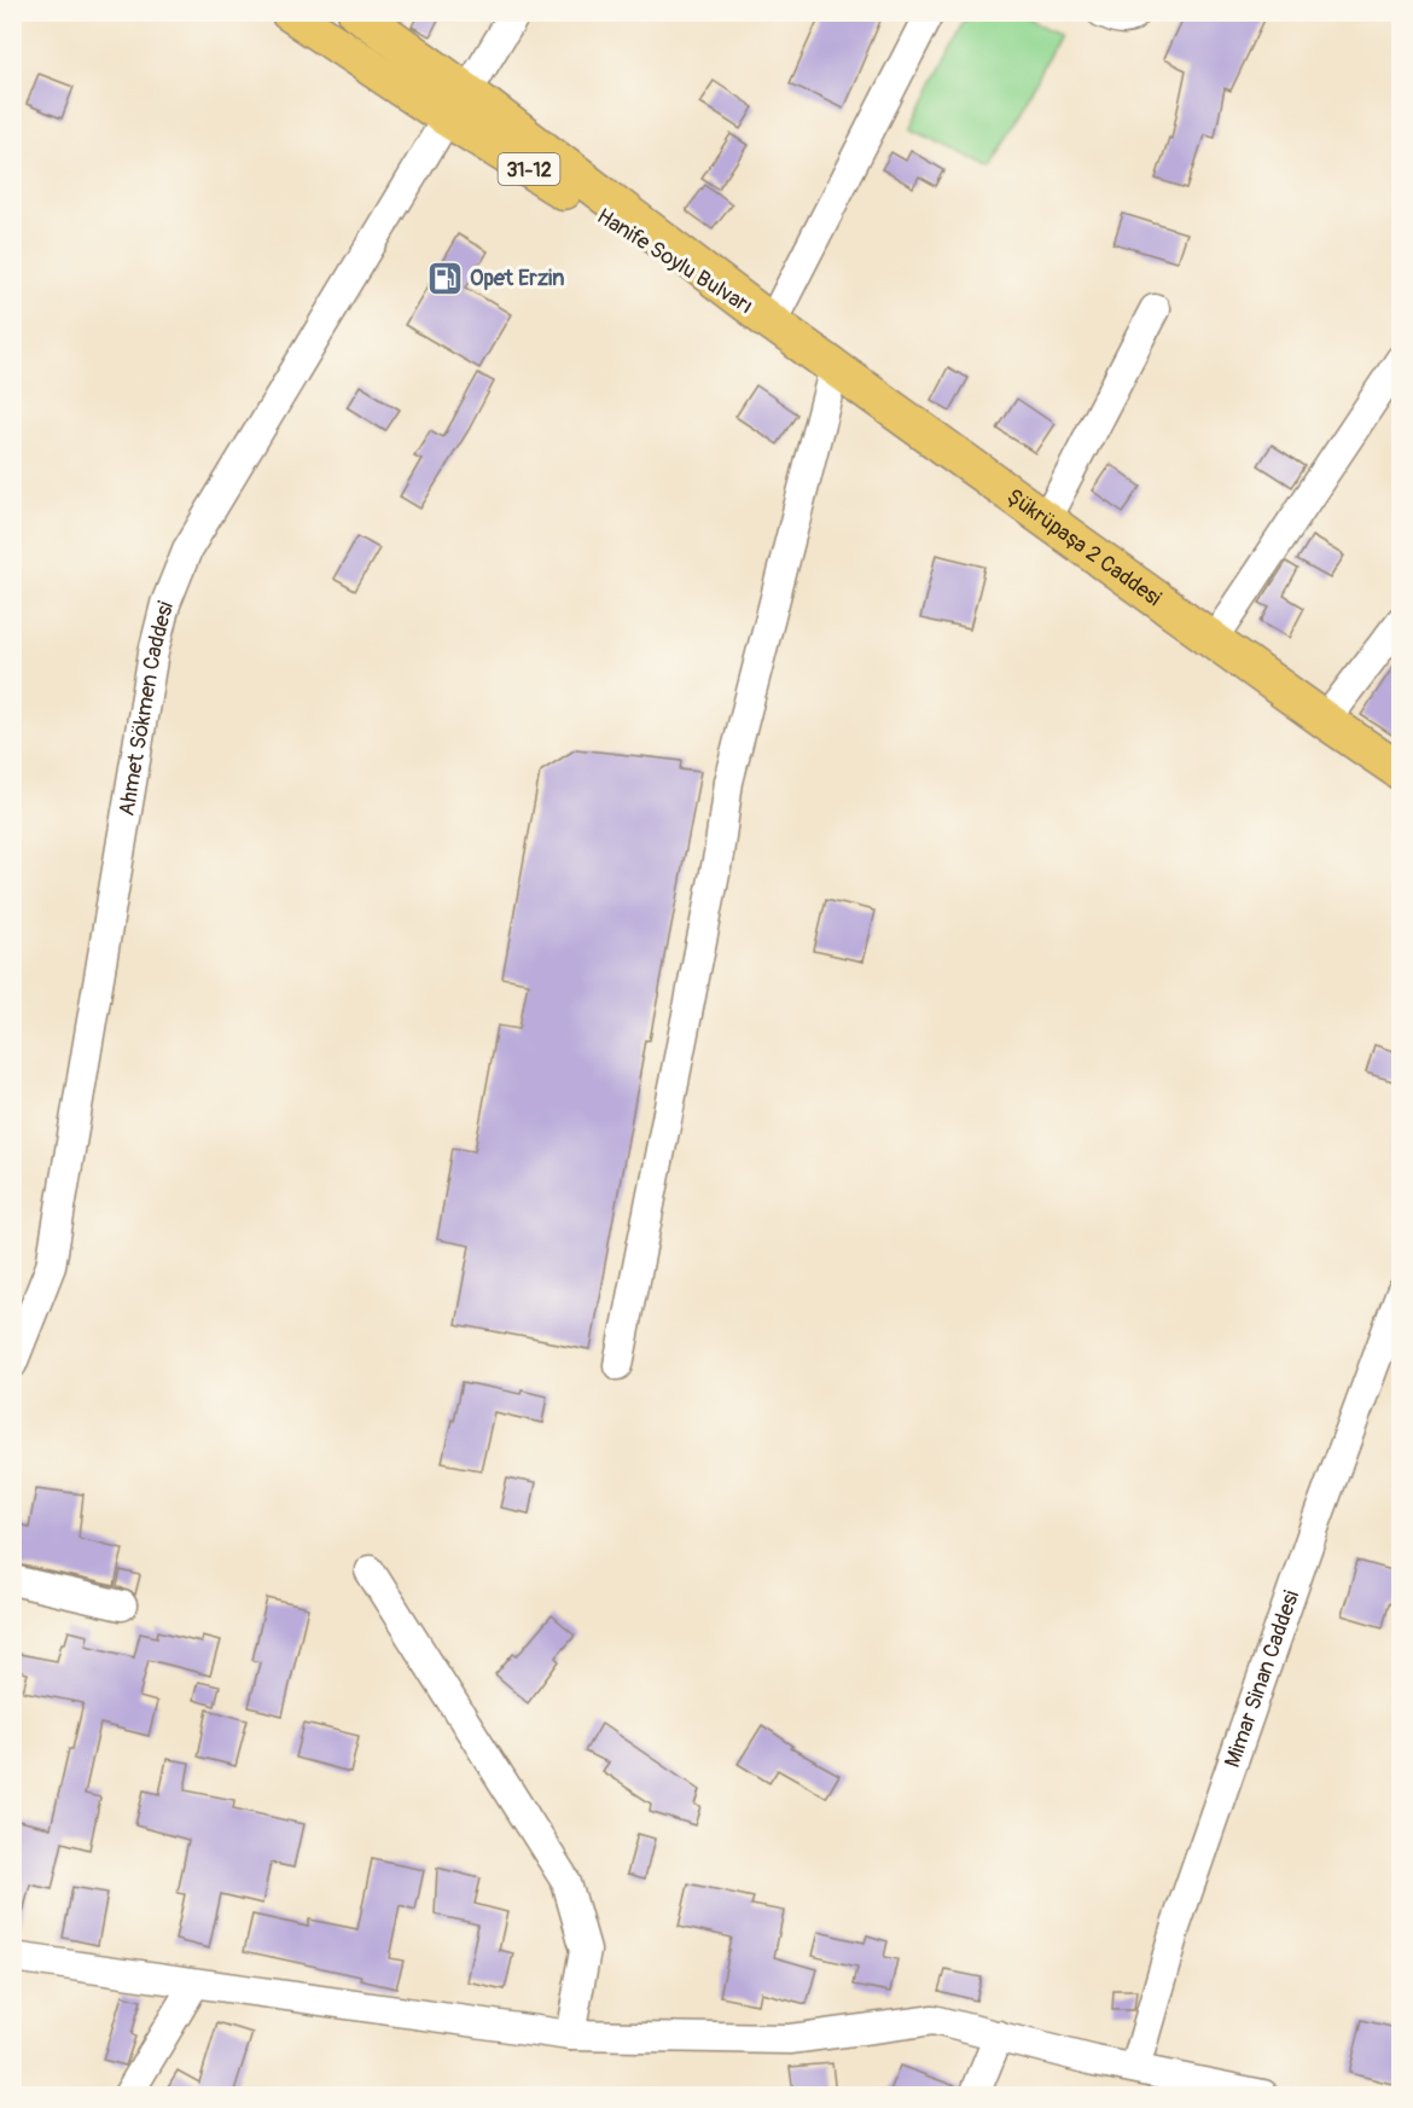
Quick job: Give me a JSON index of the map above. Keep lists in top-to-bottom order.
{
  "streets": {
    "main road": ["31-12", "Hanife Soylu Bulvarı", "Şükrüpaşa 2 Caddesi"],
    "street": ["Ahmet Sökmen Caddesi", "Mimar Sinan Caddesi"]
  },
  "crossings": [
    ["Hanife Soylu Bulvarı", "Şükrüpaşa 2 Caddesi"],
    ["Hanife Soylu Bulvarı", "Ahmet Sökmen Caddesi"]
  ],
  "places": {
    "fuel station": ["Opet Erzin"]
  }
}
